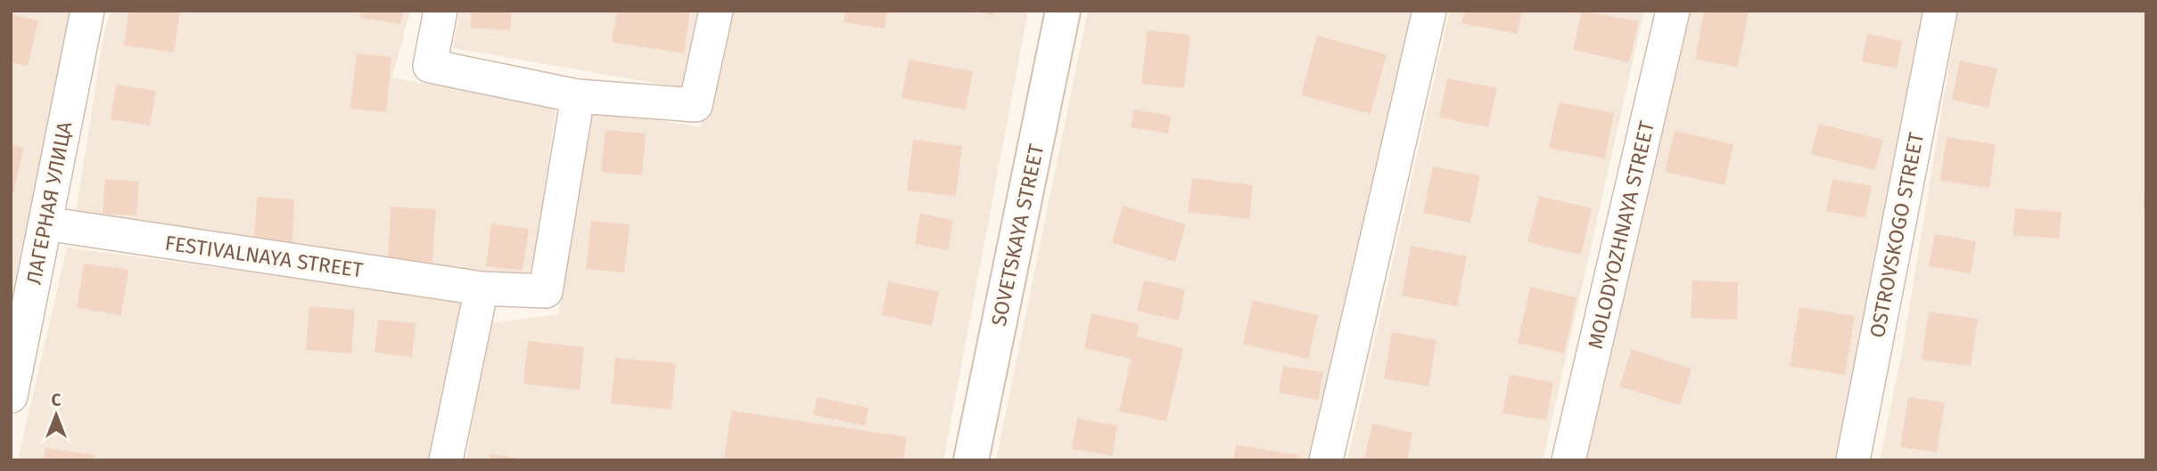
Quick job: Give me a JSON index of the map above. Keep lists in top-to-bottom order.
{
  "streets": {
    "main road": ["SOVETSKAYA STREET"],
    "street": [
      "ЛАГЕРНАЯ УЛИЦА",
      "MOLODYOZHNAYA STREET",
      "OSTROVSKOGO STREET",
      "FESTIVALNAYA STREET"
    ]
  },
  "crossings": [
    ["ЛАГЕРНАЯ УЛИЦА", "FESTIVALNAYA STREET"]
  ],
  "north": "top"
}
